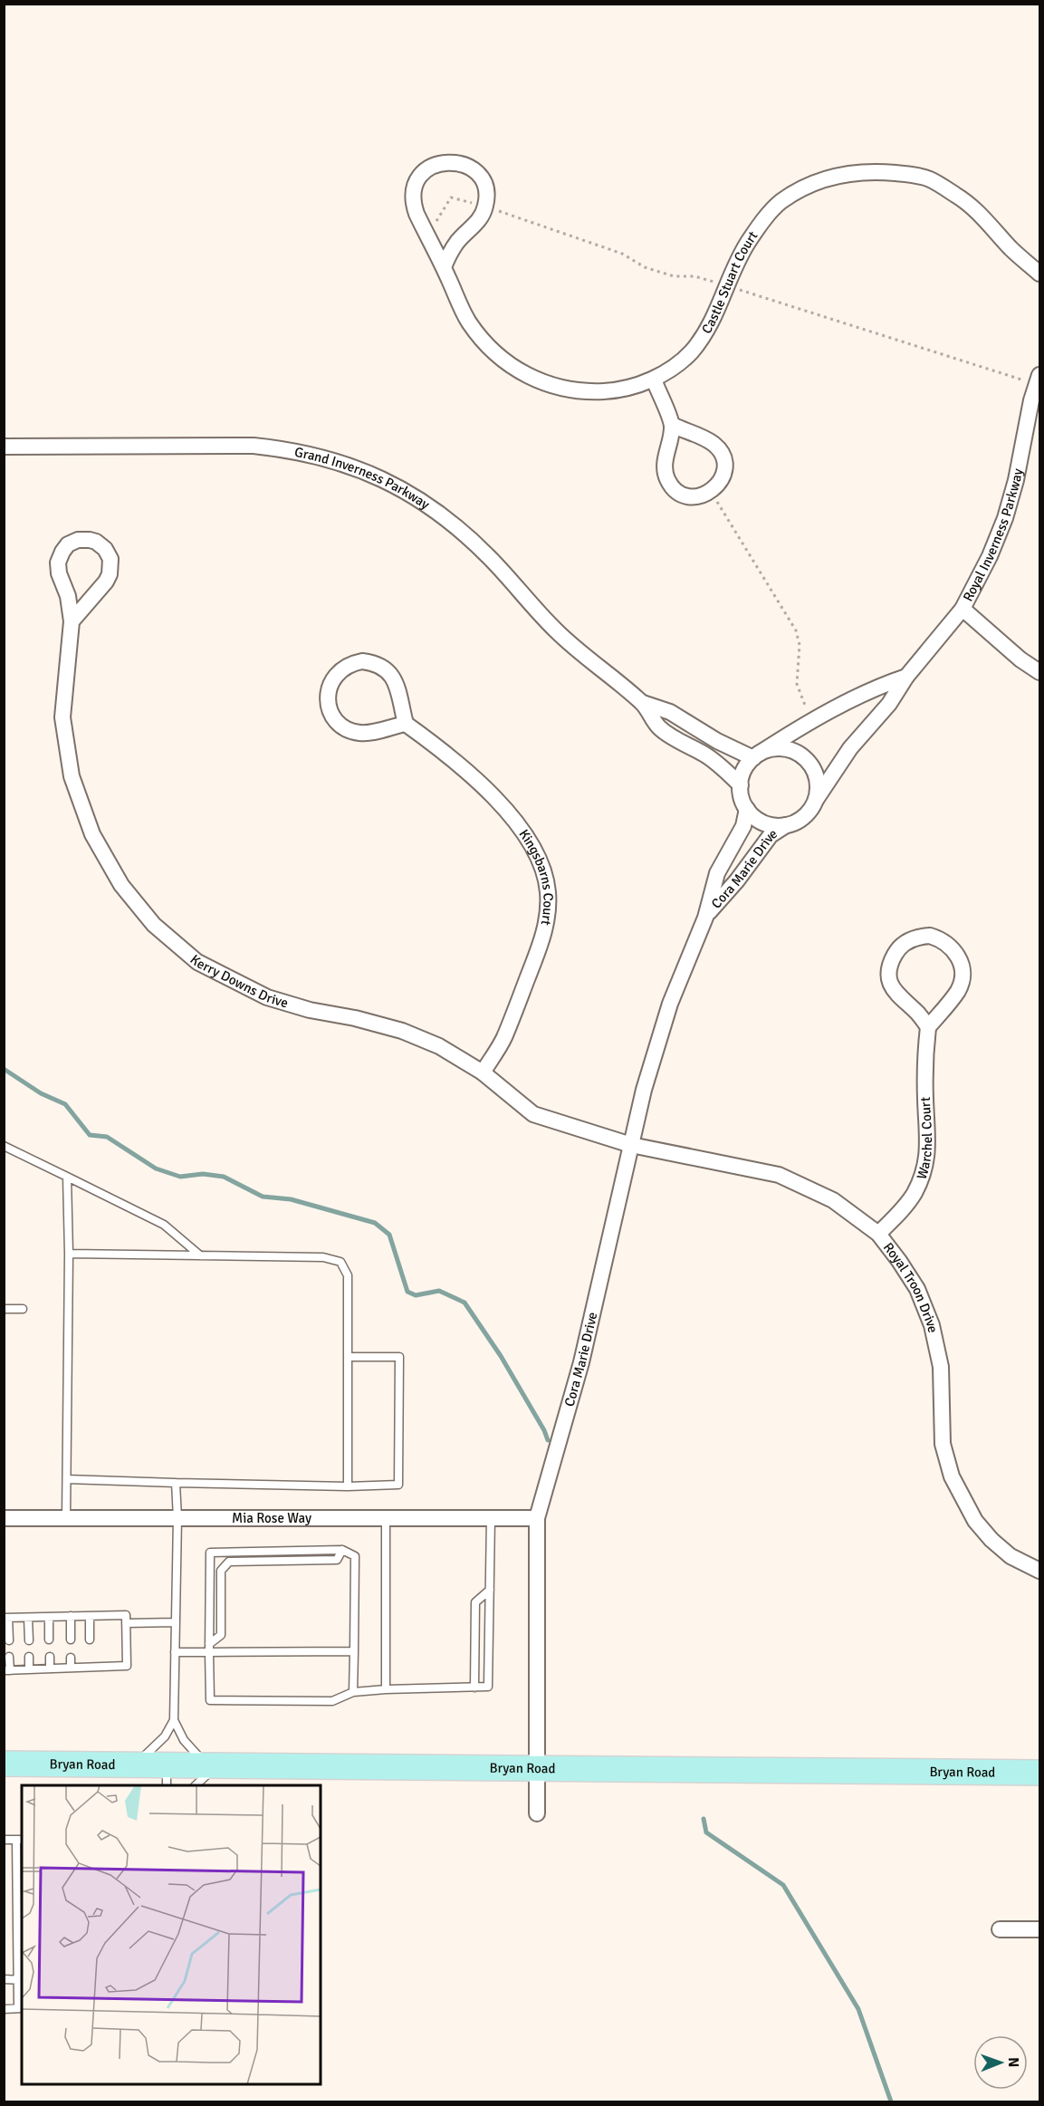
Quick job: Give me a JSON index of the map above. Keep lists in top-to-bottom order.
{
  "streets": {
    "main road": ["Bryan Road"],
    "street": [
      "Castle Stuart Court",
      "Grand Inverness Parkway",
      "Royal Inverness Parkway",
      "Cora Marie Drive",
      "Kingsbarns Court",
      "Kerry Downs Drive",
      "Warchel Court",
      "Royal Troon Drive",
      "Mia Rose Way"
    ]
  },
  "crossings": [
    ["Grand Inverness Parkway", "Royal Inverness Parkway"],
    ["Grand Inverness Parkway", "Cora Marie Drive"],
    ["Royal Inverness Parkway", "Cora Marie Drive"],
    ["Cora Marie Drive", "Kerry Downs Drive"],
    ["Cora Marie Drive", "Royal Troon Drive"],
    ["Cora Marie Drive", "Mia Rose Way"],
    ["Cora Marie Drive", "Bryan Road"],
    ["Kingsbarns Court", "Kerry Downs Drive"],
    ["Kerry Downs Drive", "Royal Troon Drive"],
    ["Warchel Court", "Royal Troon Drive"]
  ],
  "north": "right"
}
